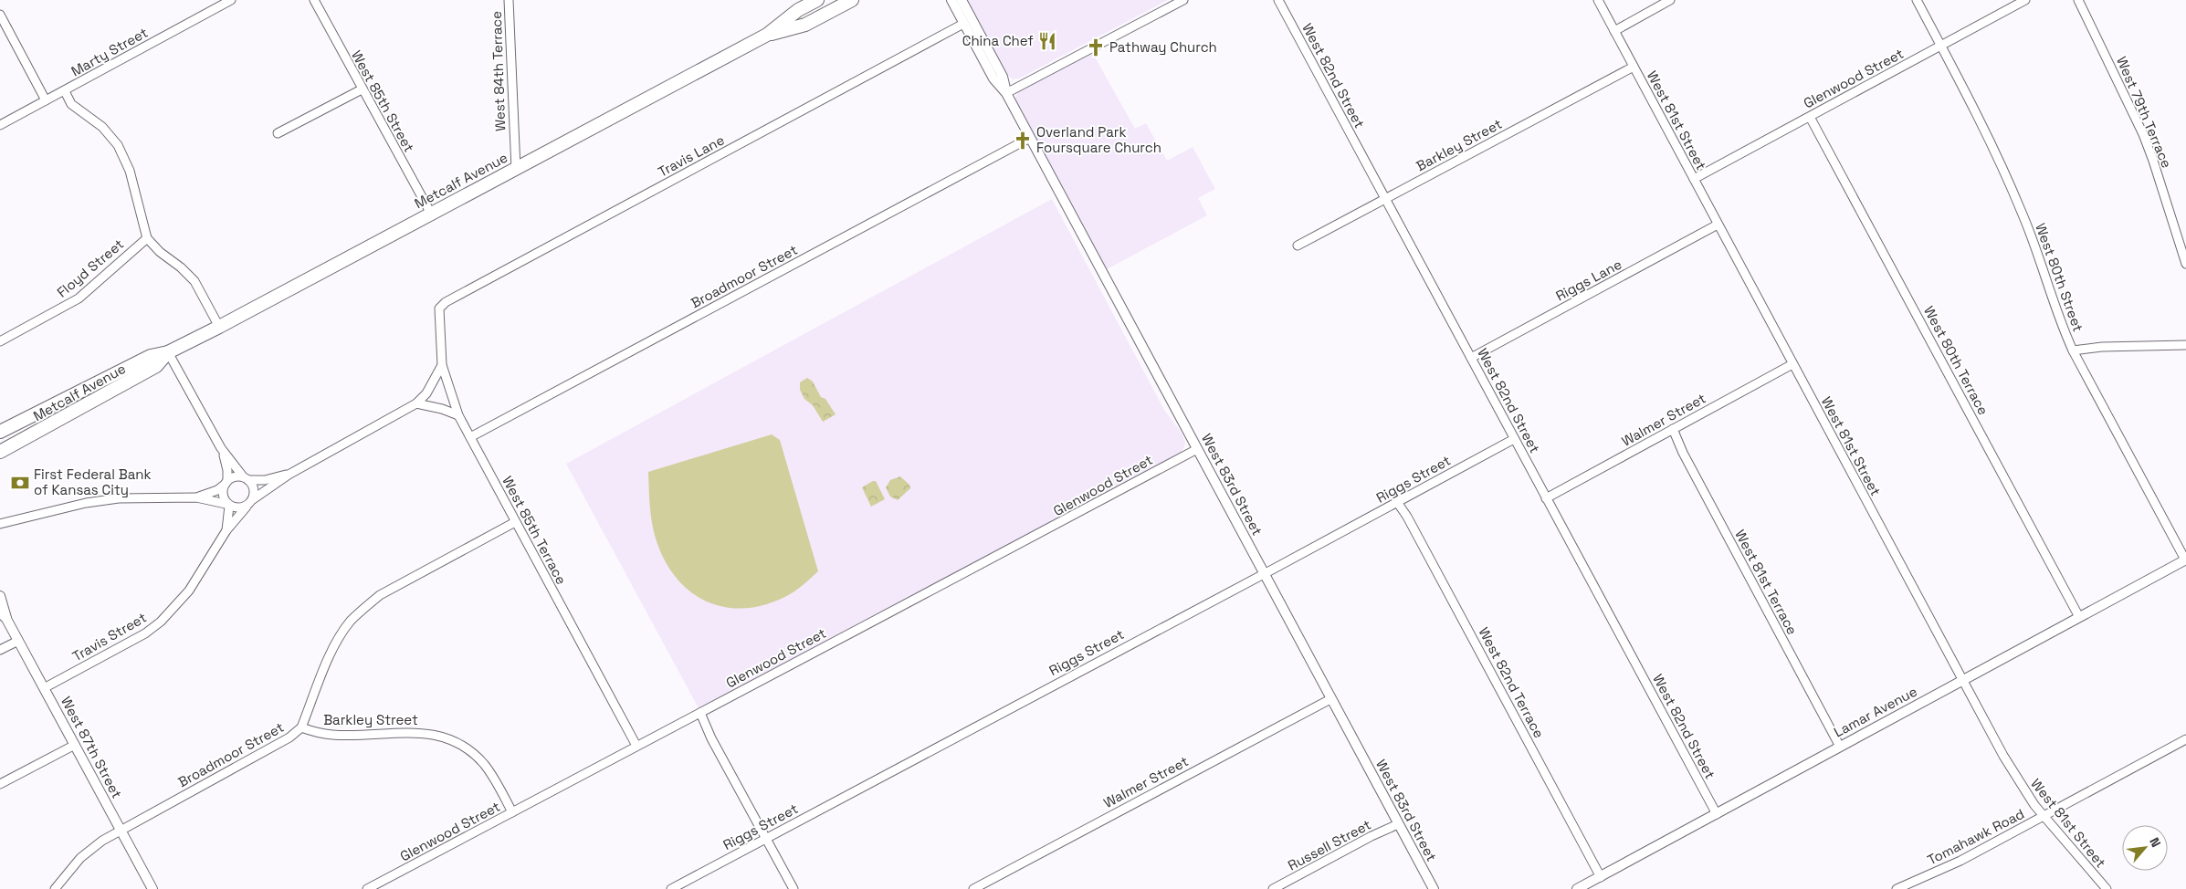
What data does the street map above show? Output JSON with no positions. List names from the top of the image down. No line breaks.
{"streets":{"main road":["Metcalf Avenue"],"street":["Marty Street","West 84th Terrace","West 82nd Street","Glenwood Street","West 85th Street","West 79th Terrace","West 81st Street","Barkley Street","Travis Lane","Floyd Street","Broadmoor Street","West 80th Street","Riggs Lane","West 80th Terrace","Walmer Street","Riggs Street","West 83rd Street","West 85th Terrace","West 81st Terrace","Travis Street","West 82nd Terrace","Lamar Avenue","West 87th Street","Tomahawk Road","Russell Street"]},"crossings":[["West 84th Terrace","Metcalf Avenue"],["West 82nd Street","Barkley Street"],["West 82nd Street","Riggs Lane"],["West 82nd Street","Walmer Street"],["West 82nd Street","Riggs Street"],["West 82nd Street","Lamar Avenue"],["Glenwood Street","West 81st Street"],["Glenwood Street","Barkley Street"],["Glenwood Street","West 80th Street"],["Glenwood Street","West 80th Terrace"],["Glenwood Street","West 83rd Street"],["Glenwood Street","West 85th Terrace"],["West 85th Street","Metcalf Avenue"],["West 81st Street","Barkley Street"],["West 81st Street","Riggs Lane"],["West 81st Street","Walmer Street"],["West 81st Street","Lamar Avenue"],["West 81st Street","Tomahawk Road"],["Barkley Street","Broadmoor Street"],["Travis Lane","West 83rd Street"],["Travis Lane","West 85th Terrace"],["Broadmoor Street","West 83rd Street"],["Broadmoor Street","West 85th Terrace"],["Broadmoor Street","West 87th Street"],["West 80th Street","Lamar Avenue"],["West 80th Terrace","Lamar Avenue"],["Walmer Street","West 83rd Street"],["Walmer Street","West 81st Terrace"],["Riggs Street","West 83rd Street"],["Riggs Street","West 82nd Terrace"],["West 83rd Street","Russell Street"],["West 81st Terrace","Lamar Avenue"],["Travis Street","West 87th Street"],["West 82nd Terrace","Lamar Avenue"]],"places":{"restaurant":["China Chef"],"church":["Pathway Church","Overland Park Foursquare Church"],"bank":["First Federal Bank of Kansas City"]},"north":"top right"}
